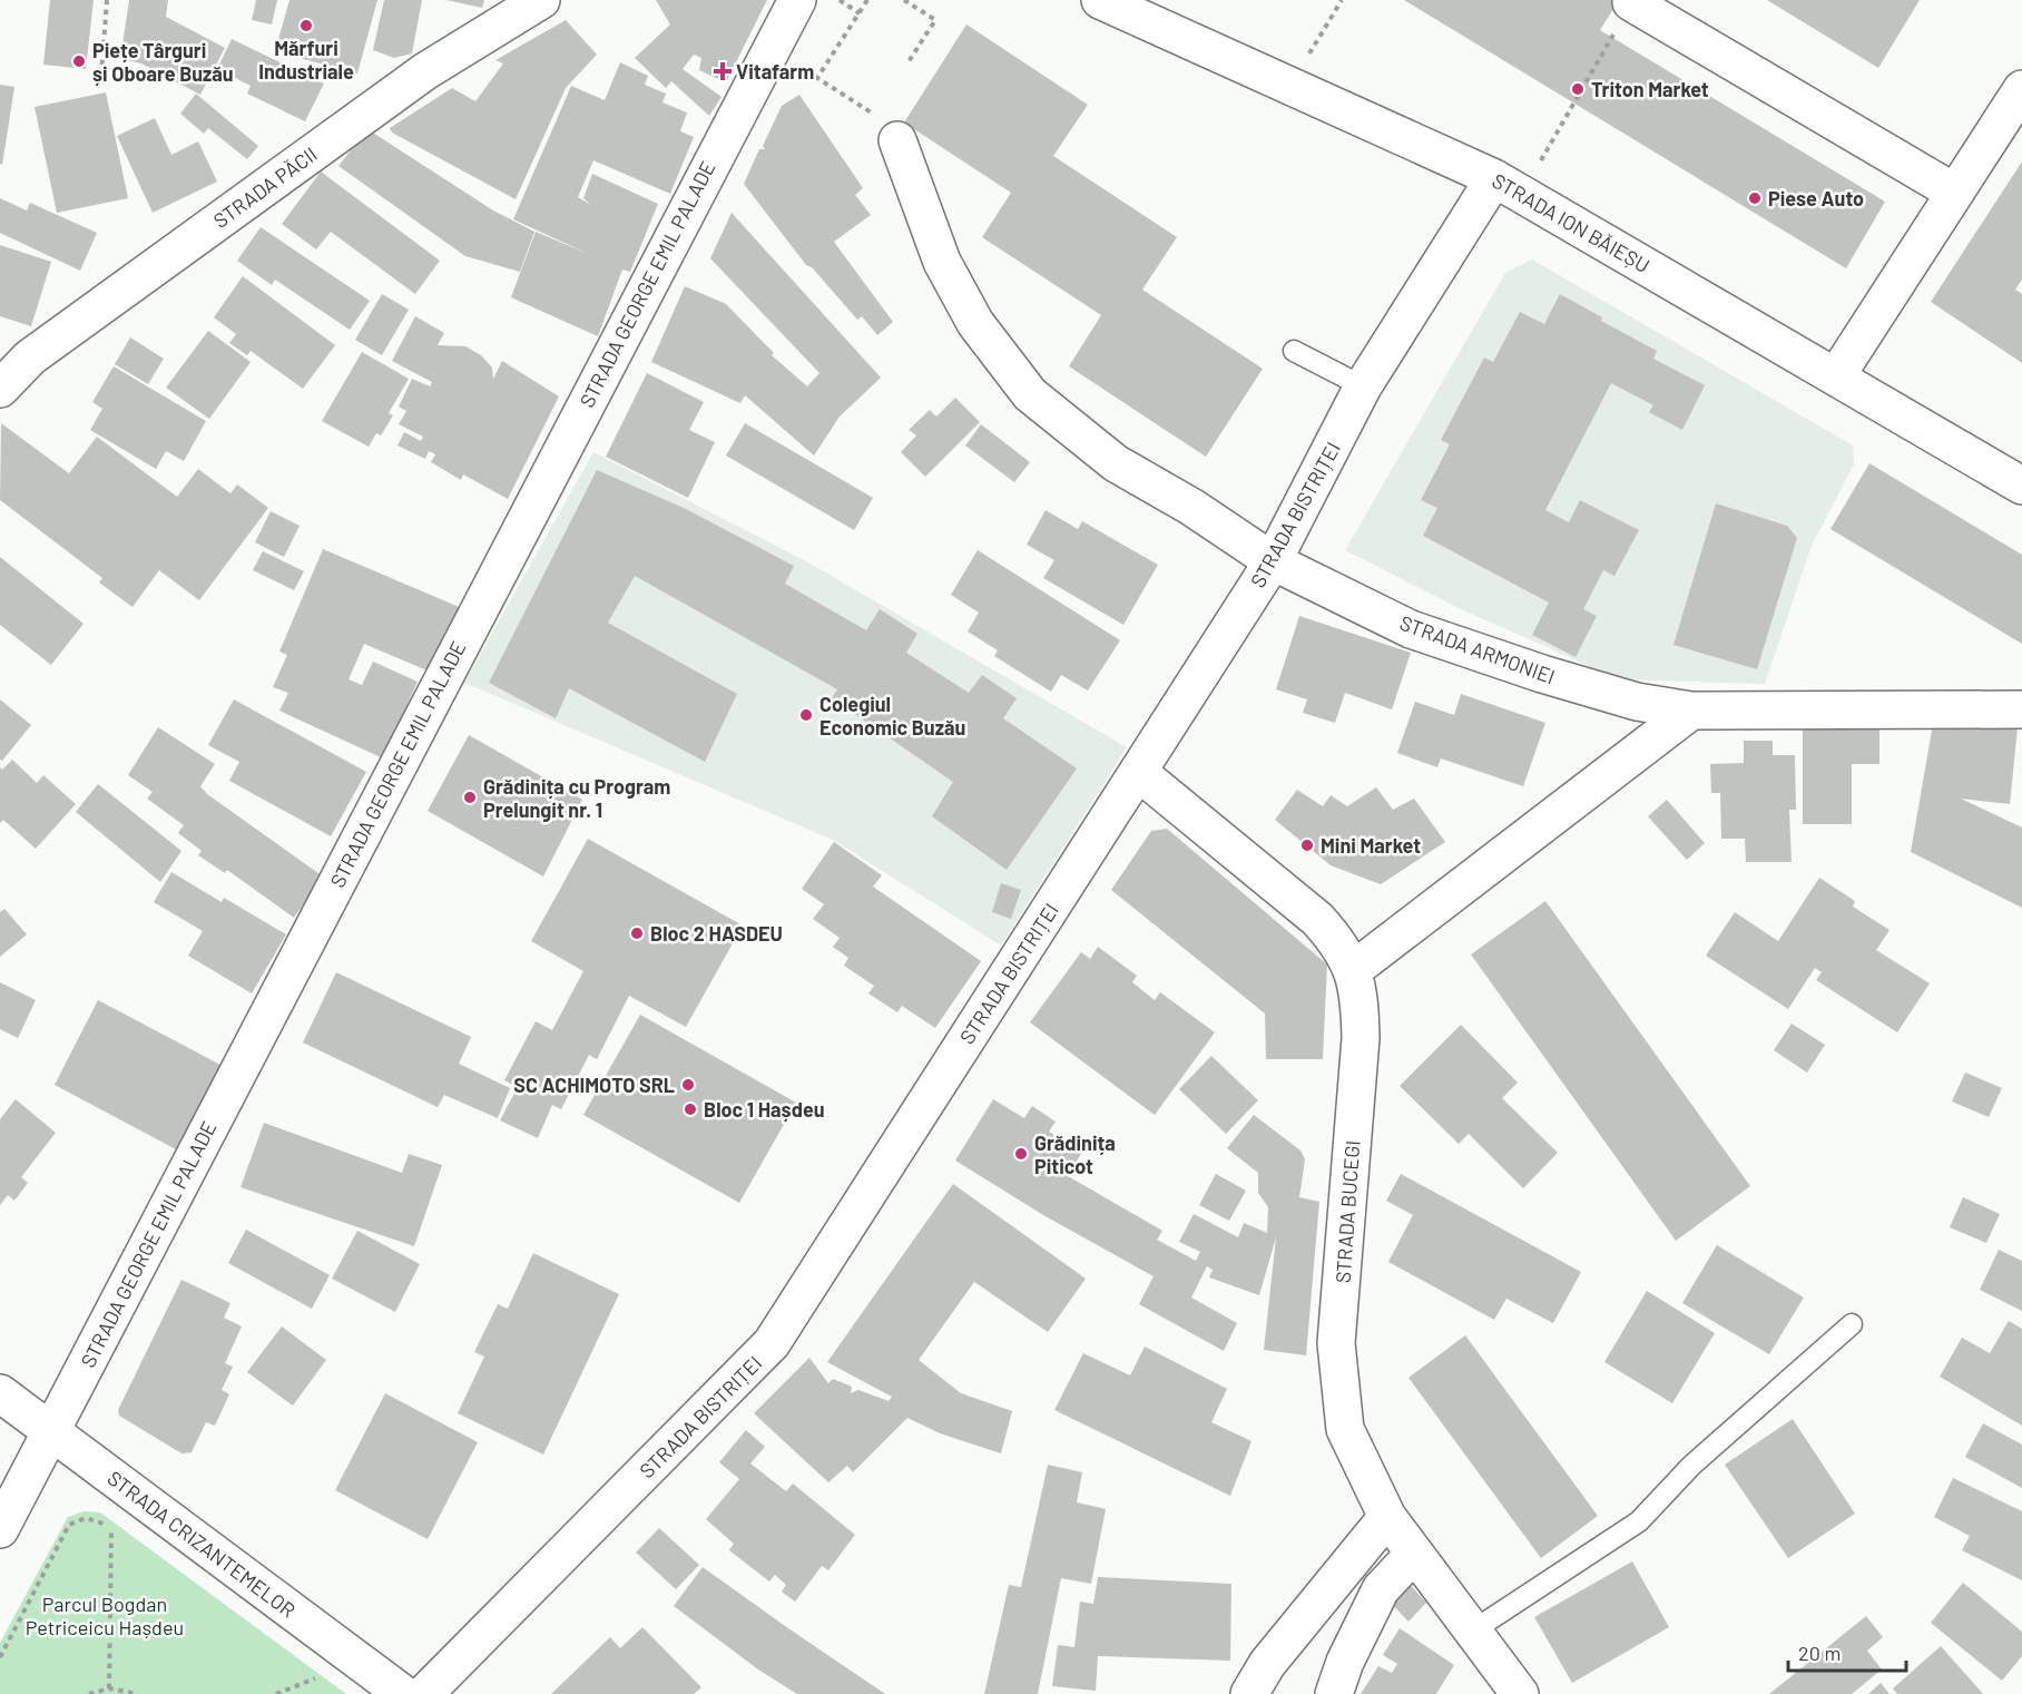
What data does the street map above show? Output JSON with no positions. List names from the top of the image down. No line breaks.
{"streets":{"street":["STRADA PĂCII","STRADA ION BĂIEȘU","STRADA GEORGE EMIL PALADE","STRADA BISTRIȚEI","STRADA ARMONIEI","STRADA BUCEGI","STRADA CRIZANTEMELOR"]},"crossings":[["STRADA ION BĂIEȘU","STRADA BISTRIȚEI"],["STRADA GEORGE EMIL PALADE","STRADA CRIZANTEMELOR"],["STRADA BISTRIȚEI","STRADA ARMONIEI"],["STRADA BISTRIȚEI","STRADA BUCEGI"]],"parks":["Parcul Bogdan Petriceicu Hașdeu"],"places":{"other":["Mărfuri Industriale","Piețe Târguri și Oboare Buzău","Triton Market","Piese Auto","Colegiul Economic Buzău","Grădinița cu Program Prelungit nr. 1","Mini Market","Bloc 2 HASDEU","SC ACHIMOTO SRL","Bloc 1 Hașdeu","Grădinița Piticot"],"health":["Vitafarm"]},"scale_bar":"20 m"}
